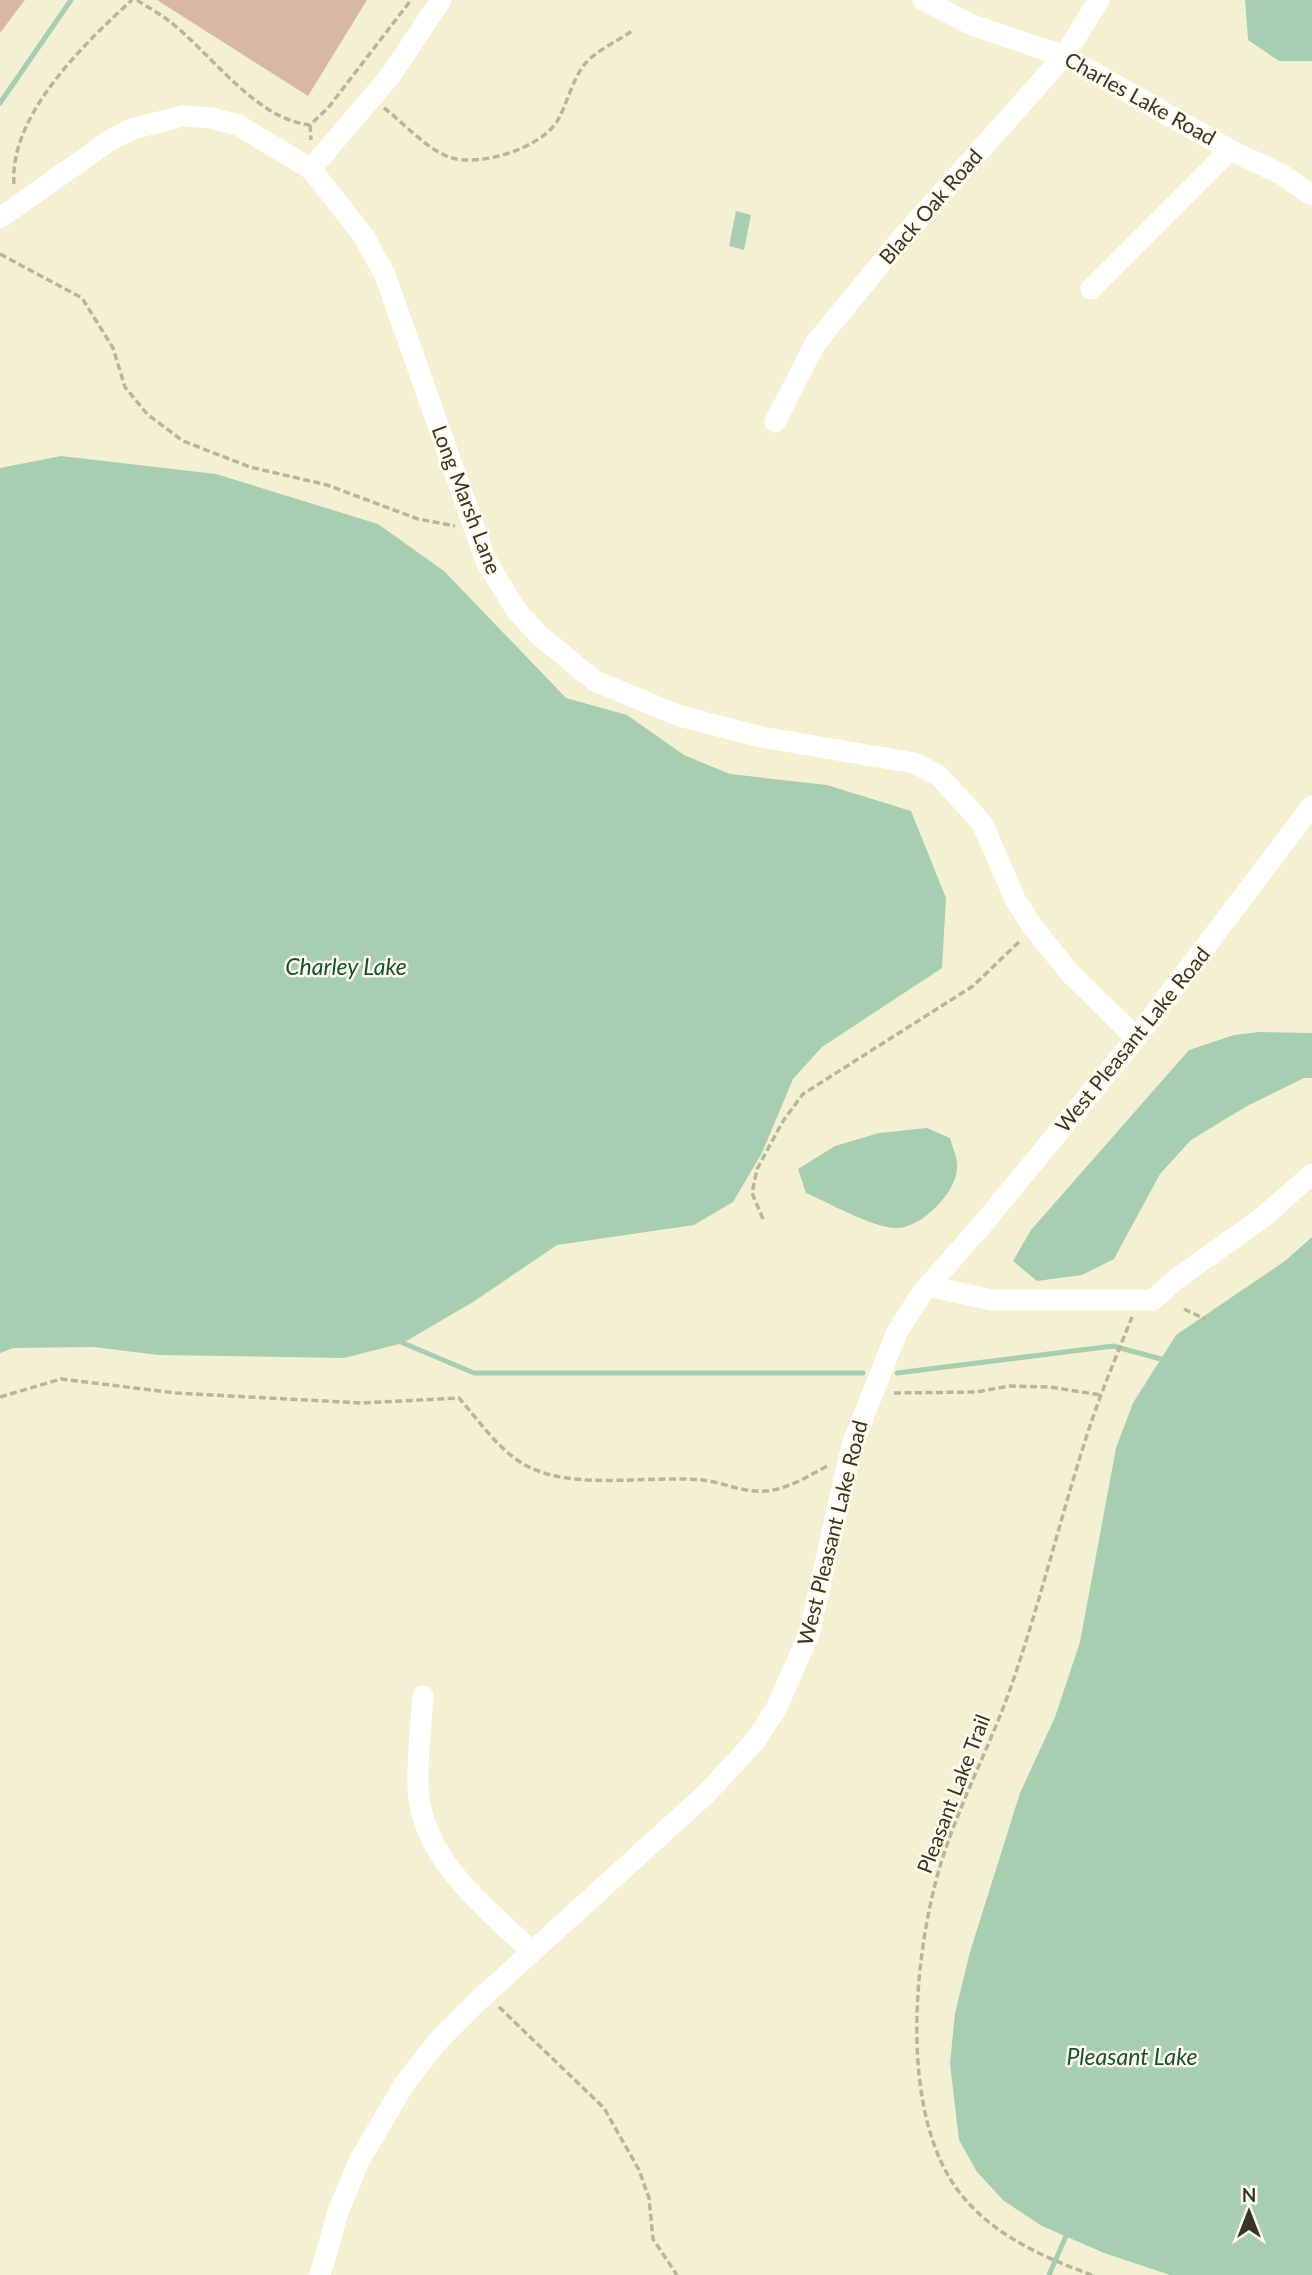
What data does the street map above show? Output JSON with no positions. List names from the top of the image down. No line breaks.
{"streets":{"street":["Charles Lake Road","Black Oak Road","Long Marsh Lane","West Pleasant Lake Road"],"path":["Pleasant Lake Trail"]},"crossings":[["Charles Lake Road","Black Oak Road"],["Long Marsh Lane","West Pleasant Lake Road"]],"water":["Charley Lake","Pleasant Lake"],"north":"top"}
